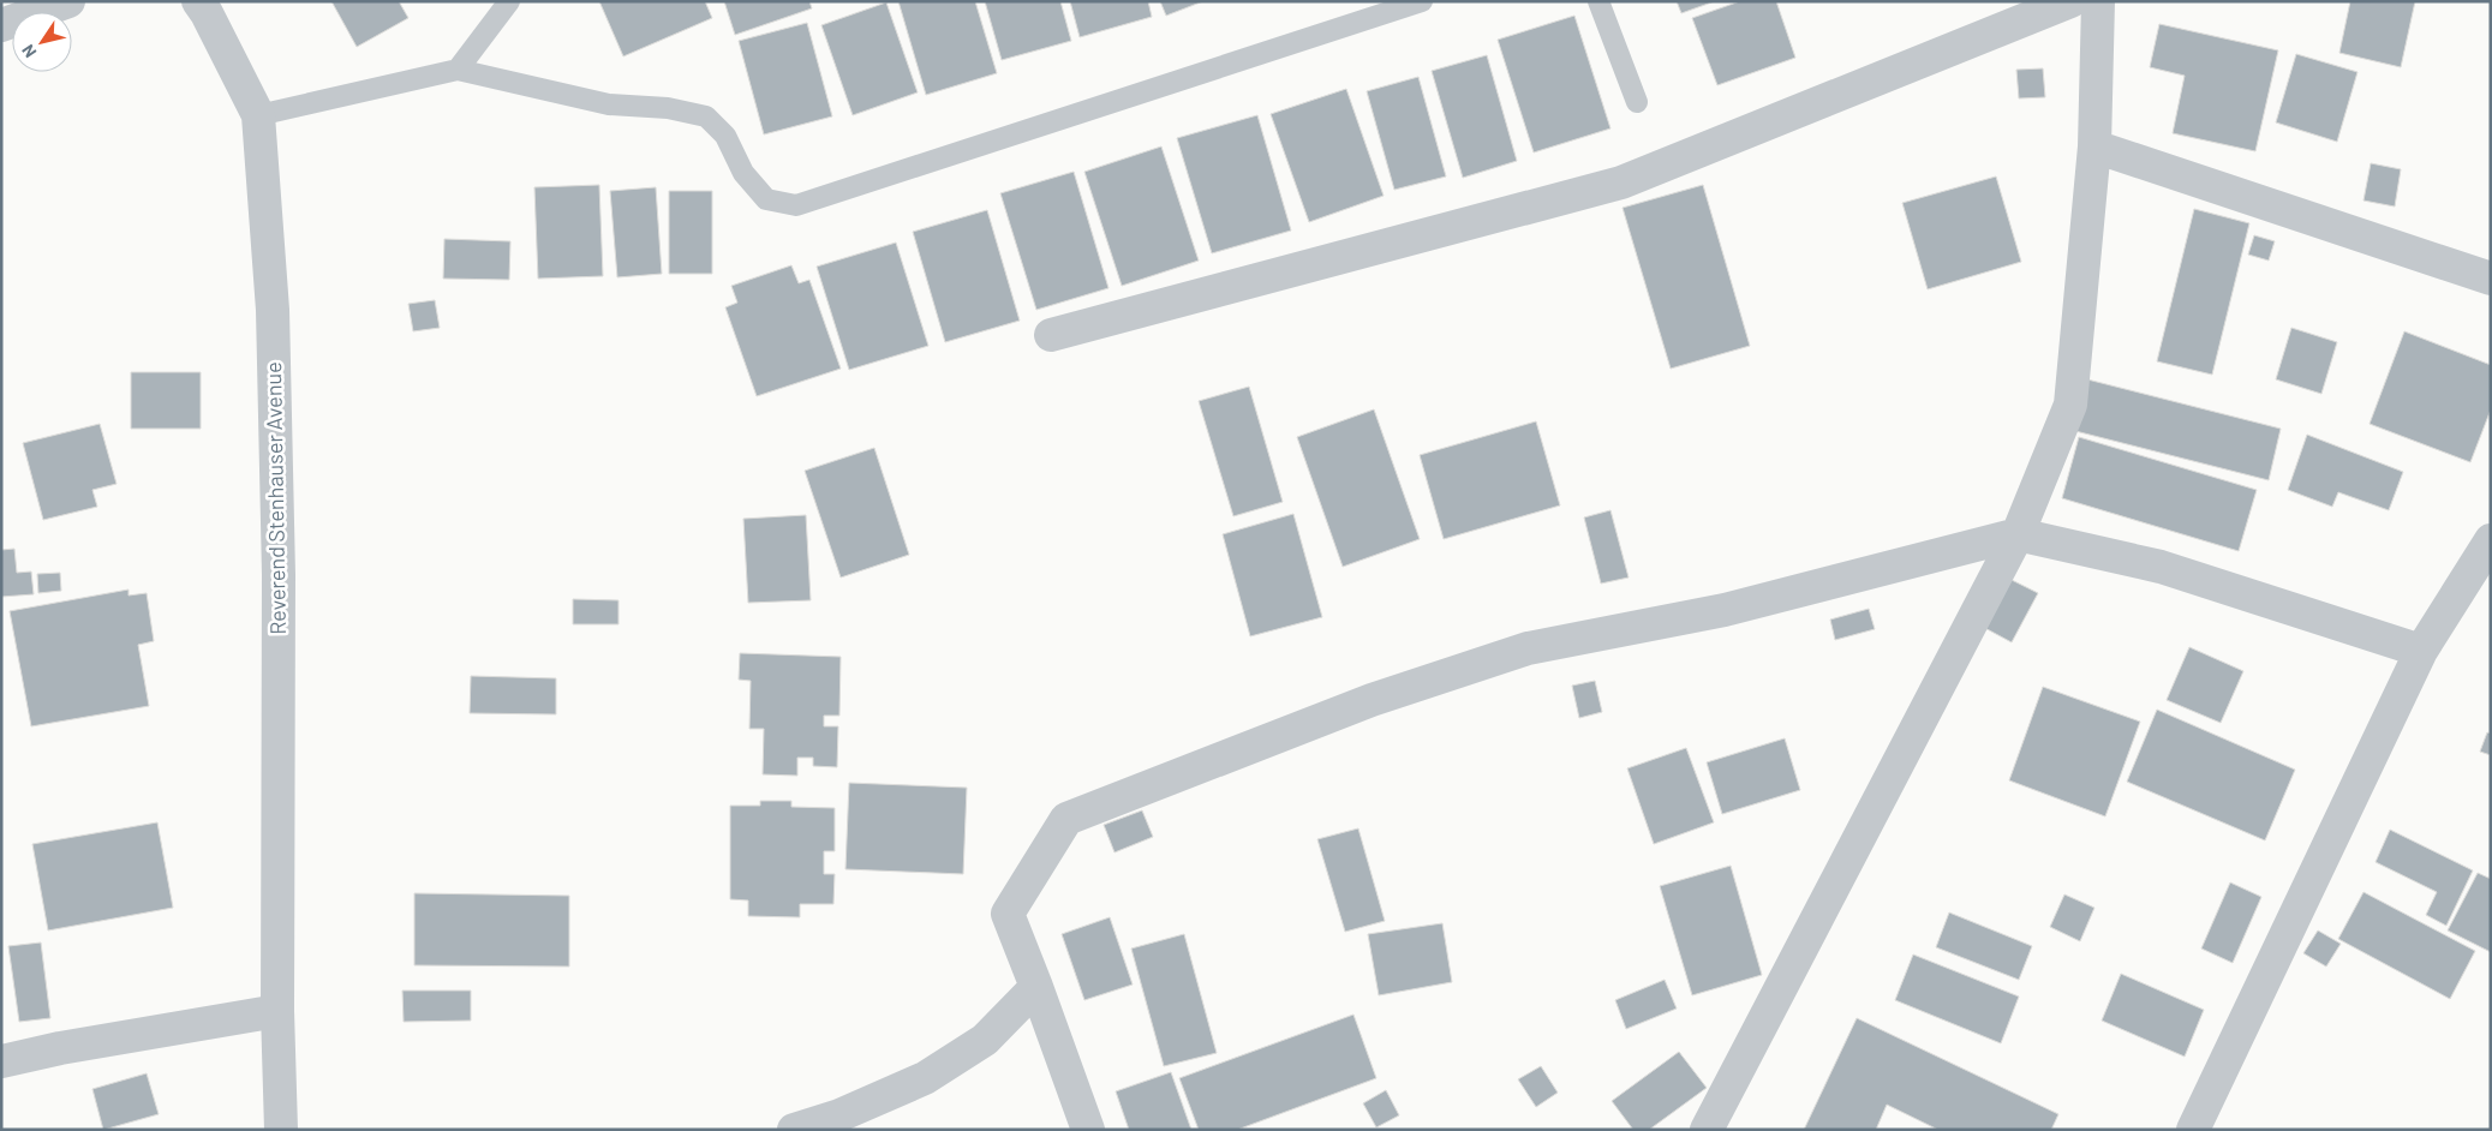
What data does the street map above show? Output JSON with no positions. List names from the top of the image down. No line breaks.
{"streets":{"street":["Reverend Stenhauser Avenue"]},"north":"bottom left"}
